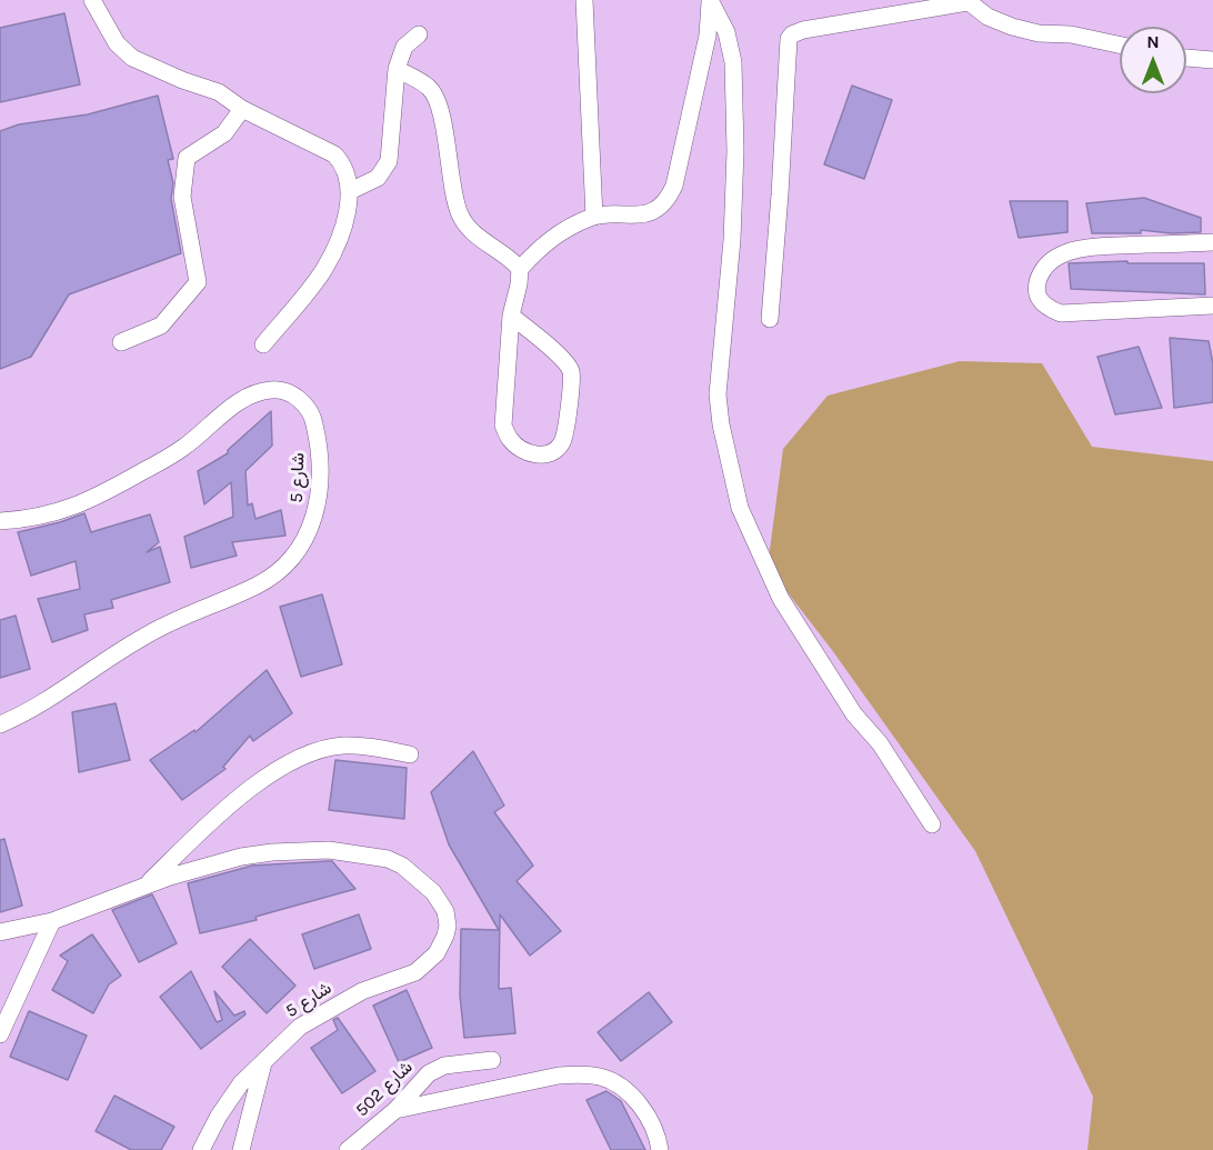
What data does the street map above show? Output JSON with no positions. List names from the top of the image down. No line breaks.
{"streets":{"street":["شارع 5","شارع 502"]},"north":"top"}
